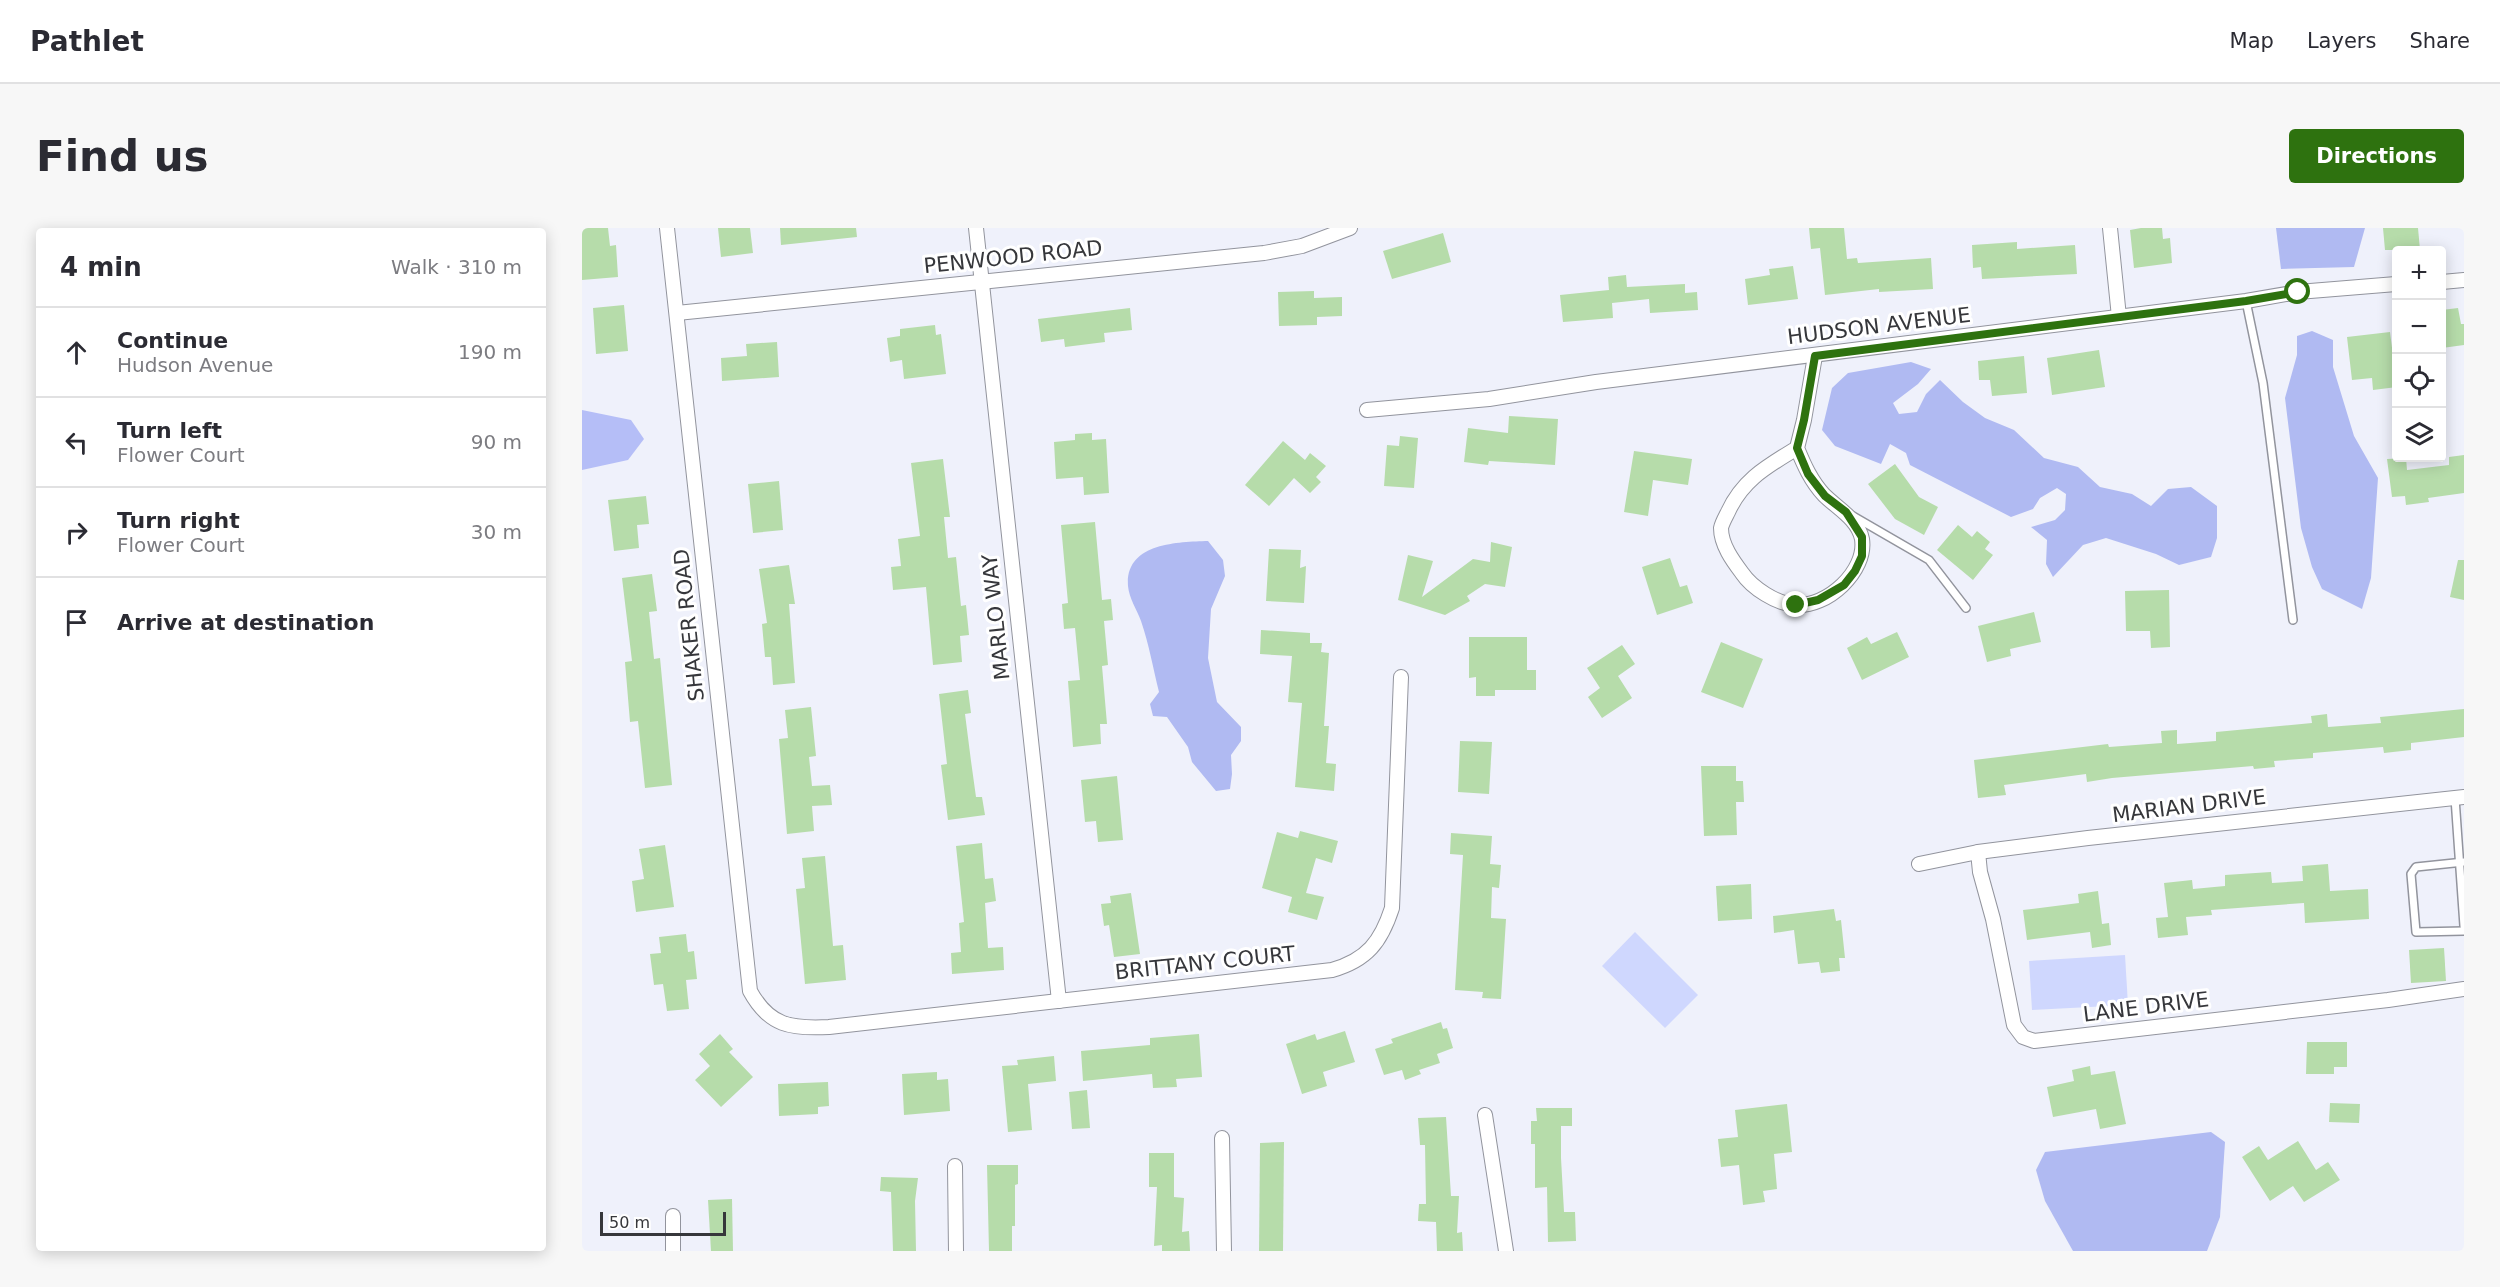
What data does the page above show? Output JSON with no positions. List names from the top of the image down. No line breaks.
{"streets":{"street":["PENWOOD ROAD","HUDSON AVENUE","MARLO WAY","SHAKER ROAD","MARIAN DRIVE","BRITTANY COURT","LANE DRIVE"]},"crossings":[["PENWOOD ROAD","MARLO WAY"],["PENWOOD ROAD","SHAKER ROAD"],["MARLO WAY","BRITTANY COURT"],["SHAKER ROAD","BRITTANY COURT"],["MARIAN DRIVE","LANE DRIVE"]],"scale_bar":"50 m","page":{"header":"Pathlet","nav":["Map","Layers","Share"],"buttons":"Directions","title":"Find us","heading":["4 min","Walk · 310 m"],"map_buttons":["+","−"],"list":[["Continue","Hudson Avenue","190 m"],["Turn left","Flower Court","90 m"],["Turn right","Flower Court","30 m"],"Arrive at destination"],"scale":"50 m"}}
